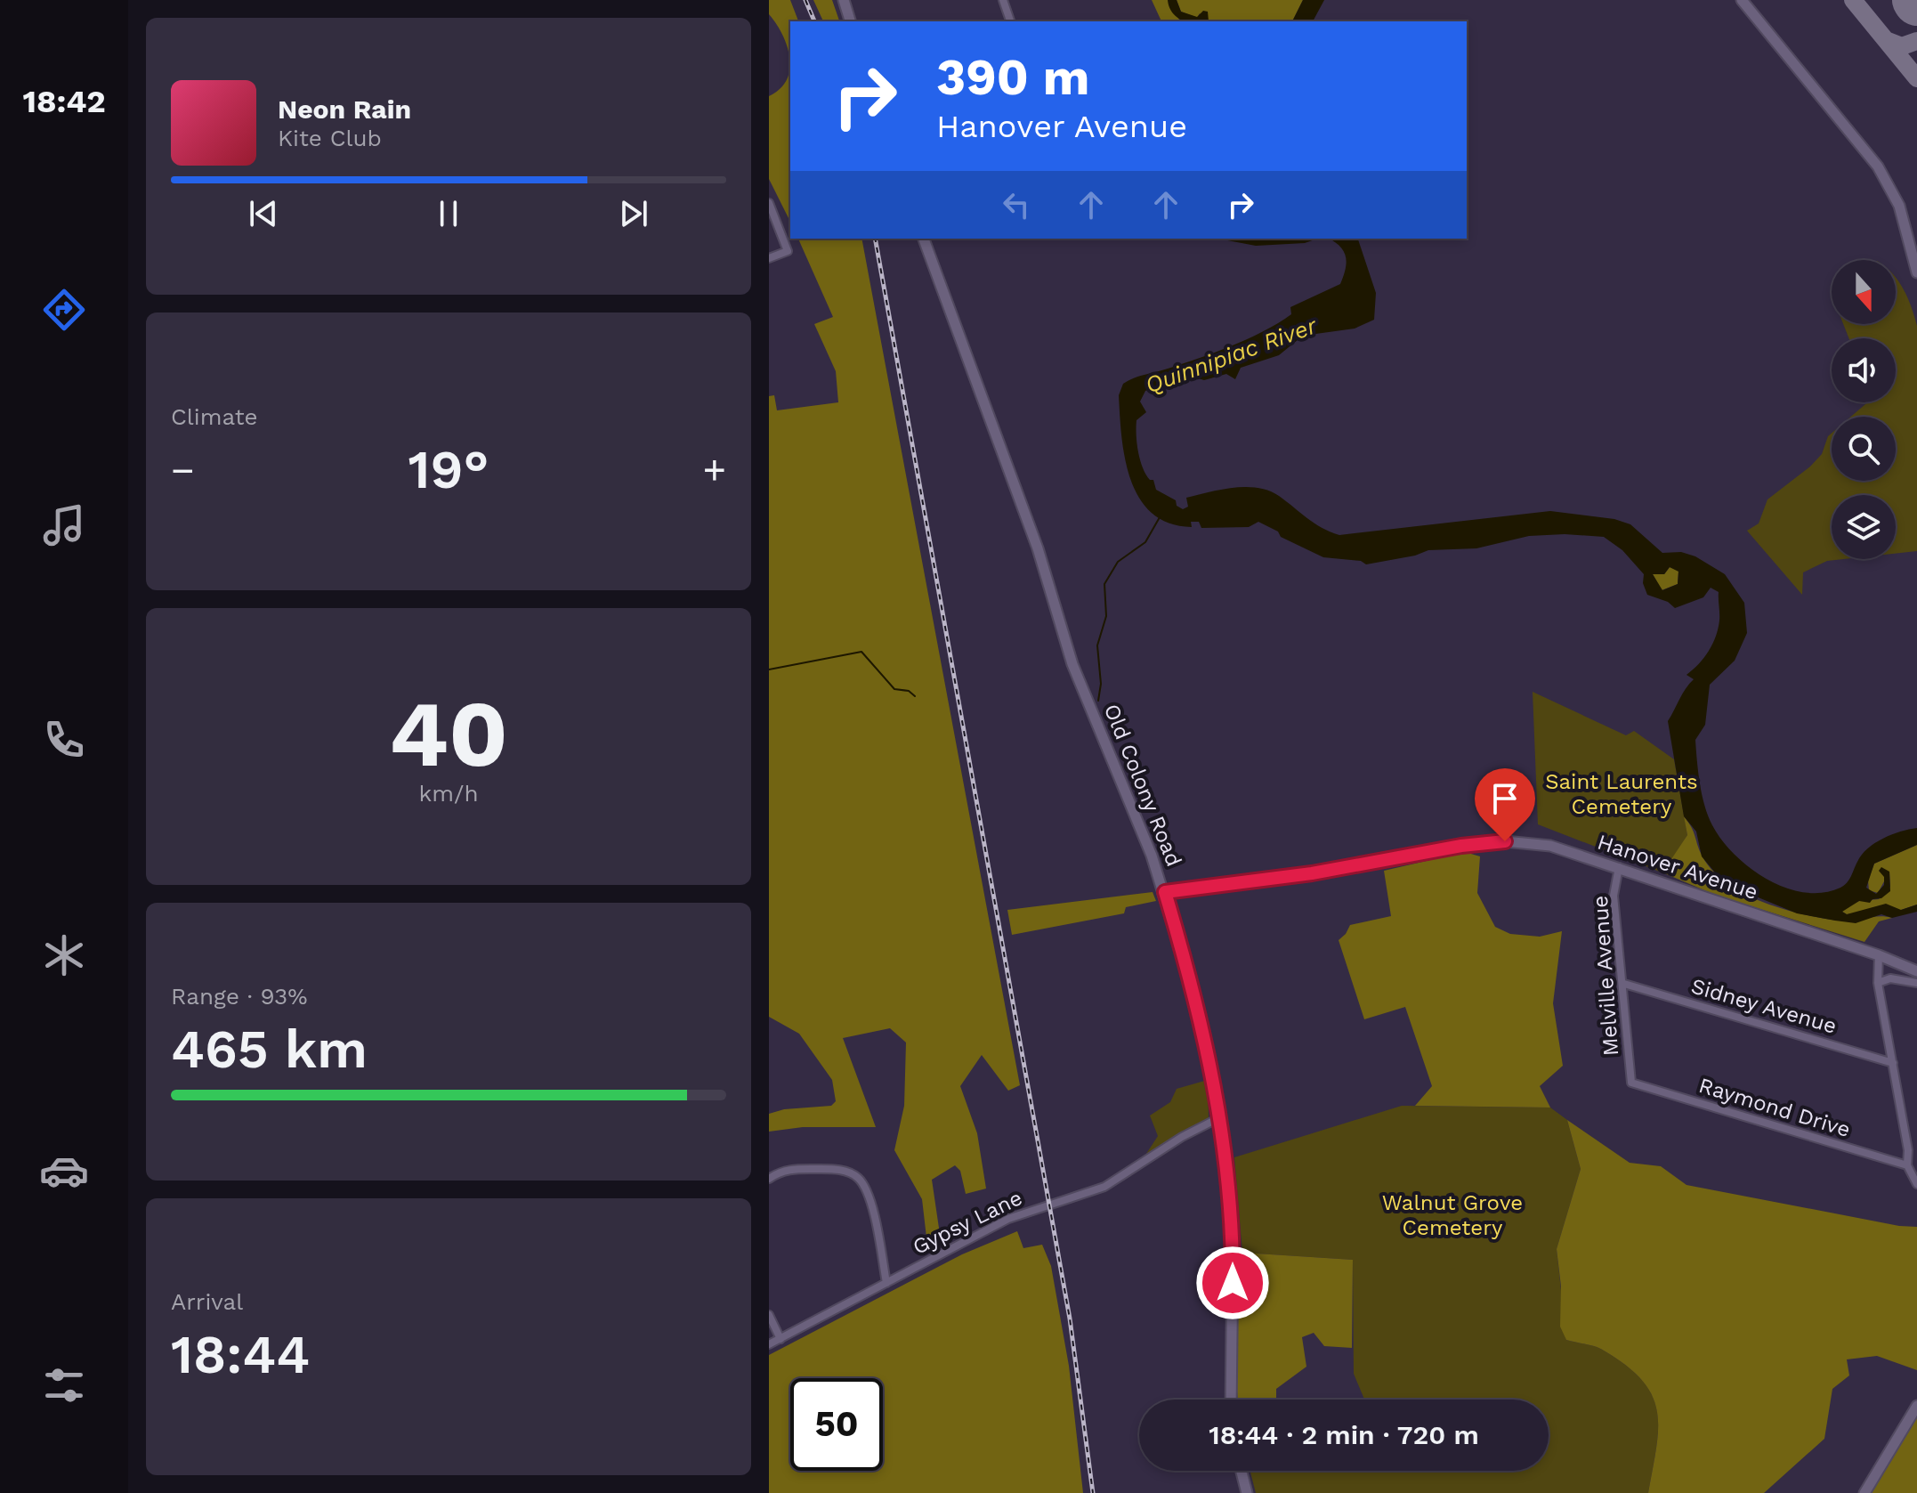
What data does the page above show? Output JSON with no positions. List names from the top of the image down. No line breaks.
{"streets":{"main road":["Old Colony Road","Hanover Avenue"],"street":["Melville Avenue","Sidney Avenue","Raymond Drive","Gypsy Lane"]},"crossings":[["Old Colony Road","Hanover Avenue"],["Old Colony Road","Gypsy Lane"],["Hanover Avenue","Melville Avenue"],["Melville Avenue","Sidney Avenue"],["Melville Avenue","Raymond Drive"]],"water":["Quinnipiac River"],"parks":["Saint Laurents Cemetery","Walnut Grove Cemetery"],"north":"bottom","page":{"tabs":"18:42","turn":["390 m","Hanover Avenue"],"song":["Neon Rain","Kite Club"],"tile":["Climate",["40","km/h"],["Range · 93%","465 km"],["Arrival","18:44"]],"heat":["−","19°","+"],"limit":"50","trip":"18:44 · 2 min · 720 m"}}
